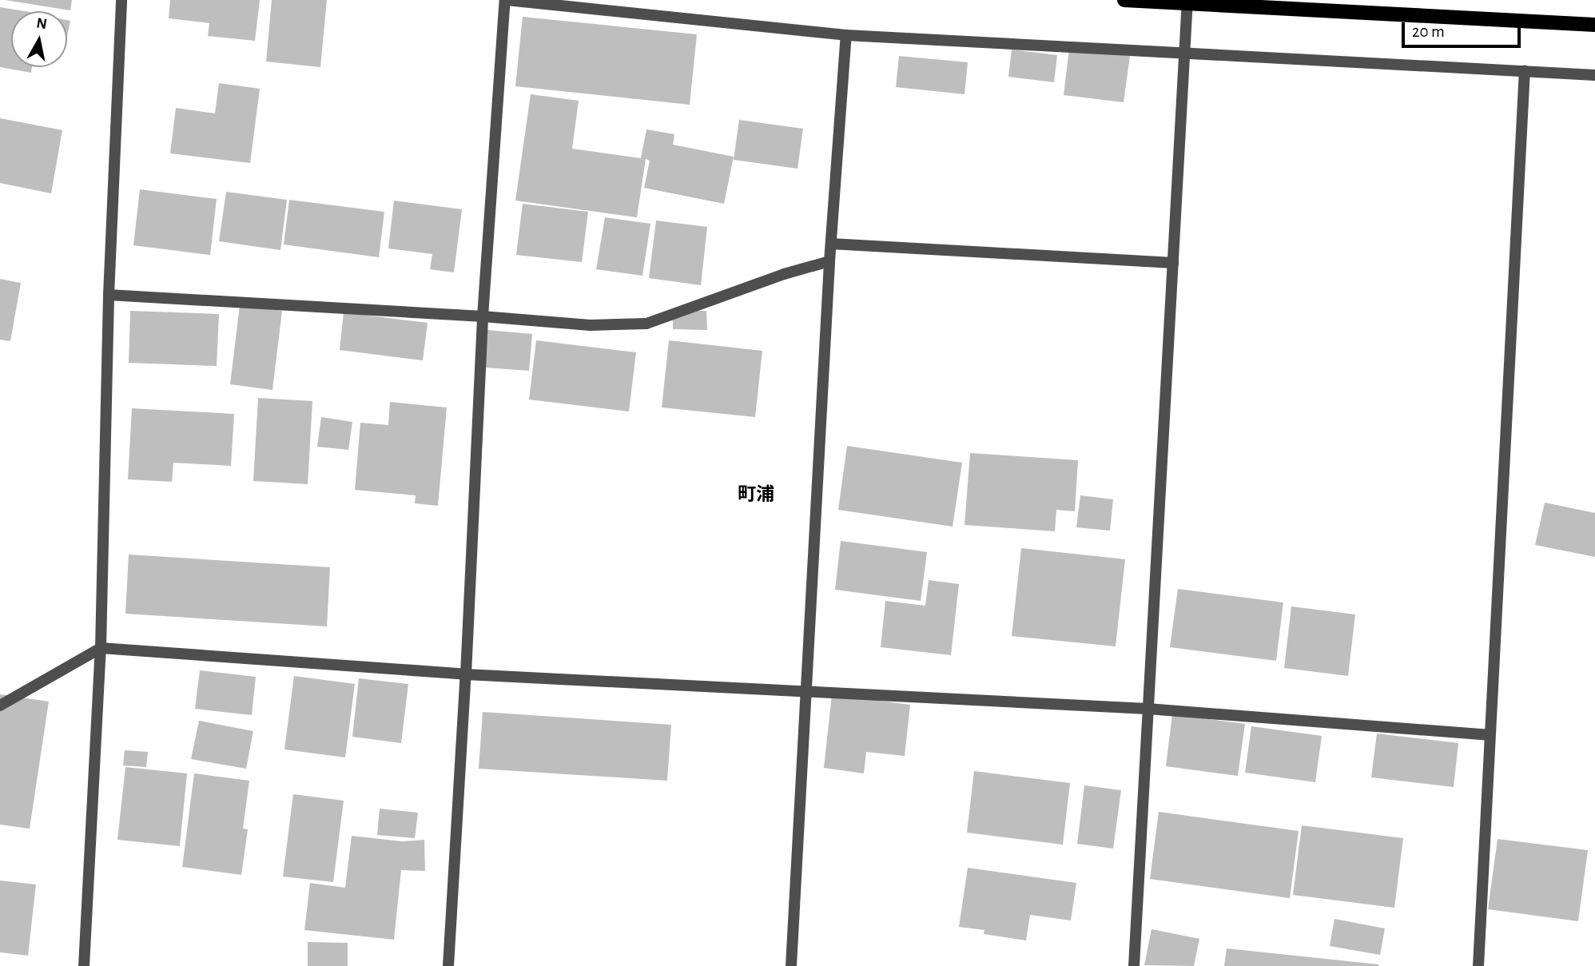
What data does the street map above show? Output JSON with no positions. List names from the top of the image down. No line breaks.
{"districts":["町浦"],"scale_bar":"20 m","north":"top"}
